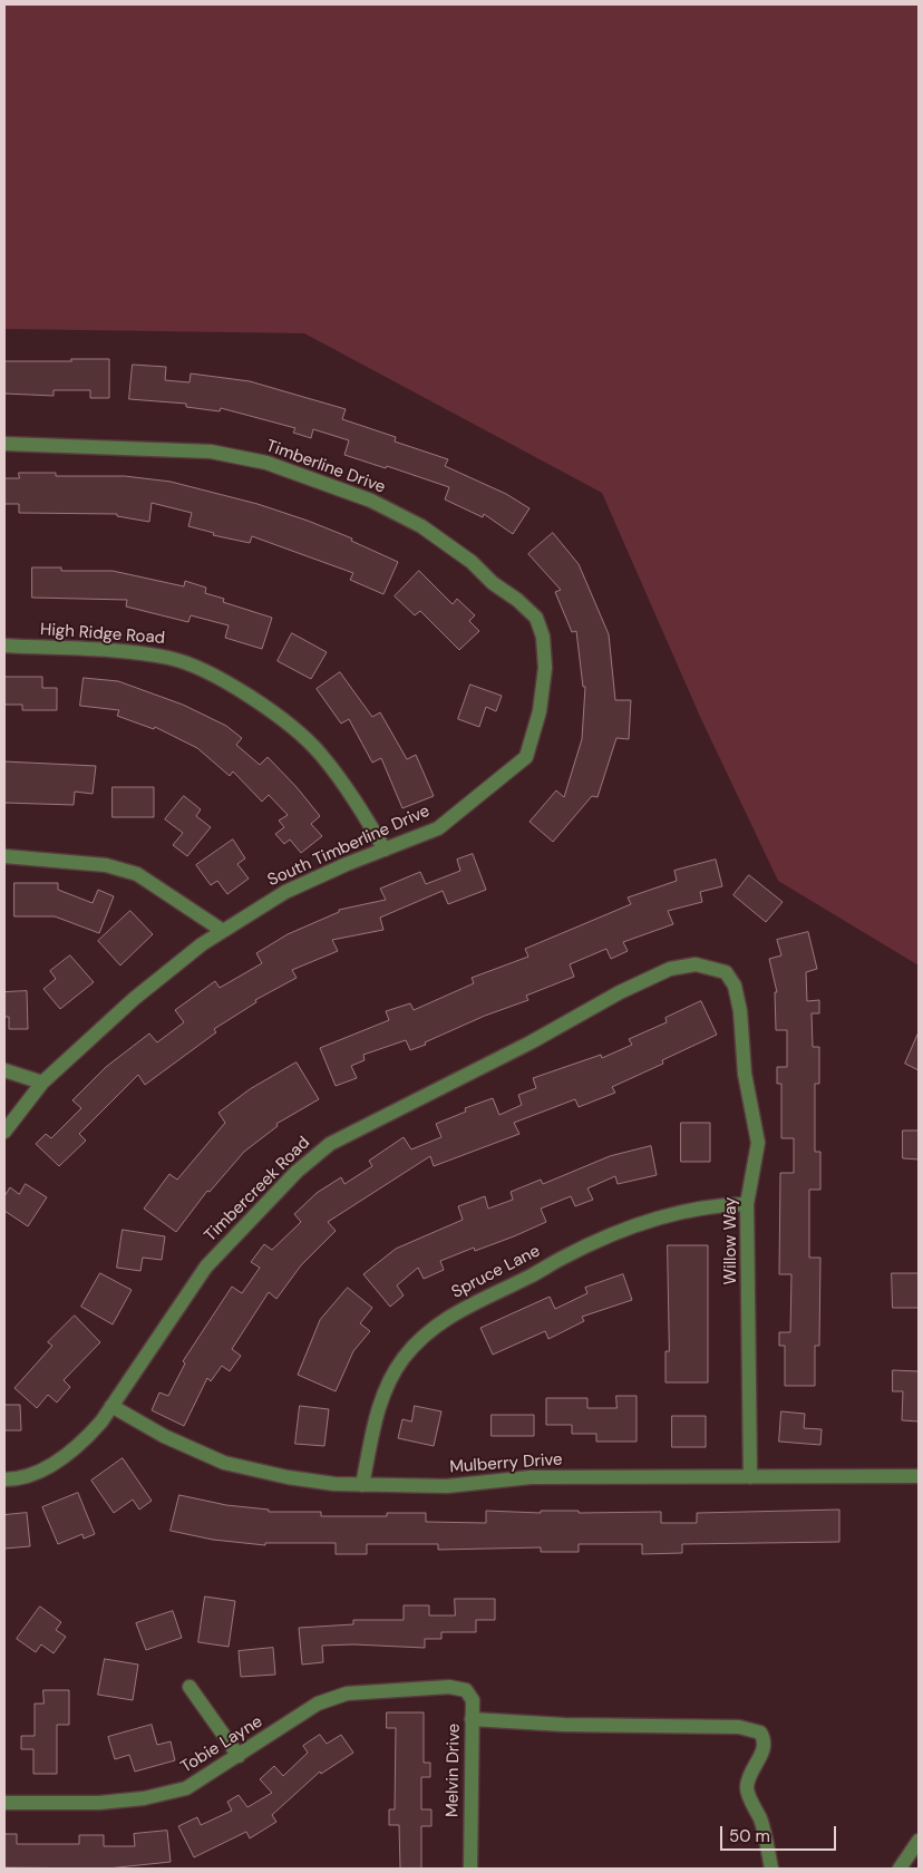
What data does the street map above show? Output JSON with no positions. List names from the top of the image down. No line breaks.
{"streets":{"street":["Timberline Drive","High Ridge Road","South Timberline Drive","Timbercreek Road","Willow Way","Spruce Lane","Mulberry Drive","Tobie Layne","Melvin Drive"]},"crossings":[["Timberline Drive","South Timberline Drive"],["High Ridge Road","South Timberline Drive"],["Timbercreek Road","Willow Way"],["Timbercreek Road","Mulberry Drive"],["Willow Way","Spruce Lane"],["Willow Way","Mulberry Drive"],["Spruce Lane","Mulberry Drive"],["Tobie Layne","Melvin Drive"]],"scale_bar":"50 m"}
